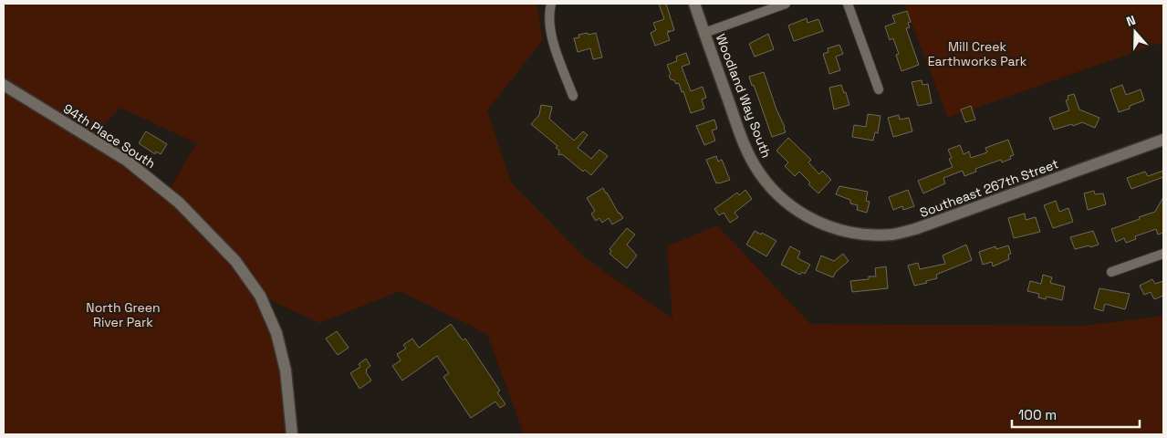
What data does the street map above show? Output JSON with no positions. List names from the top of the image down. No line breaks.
{"streets":{"street":["Woodland Way South","94th Place South","Southeast 267th Street"]},"crossings":[["Woodland Way South","Southeast 267th Street"]],"parks":["Mill Creek Earthworks Park","North Green River Park"],"scale_bar":"100 m","north":"top"}
